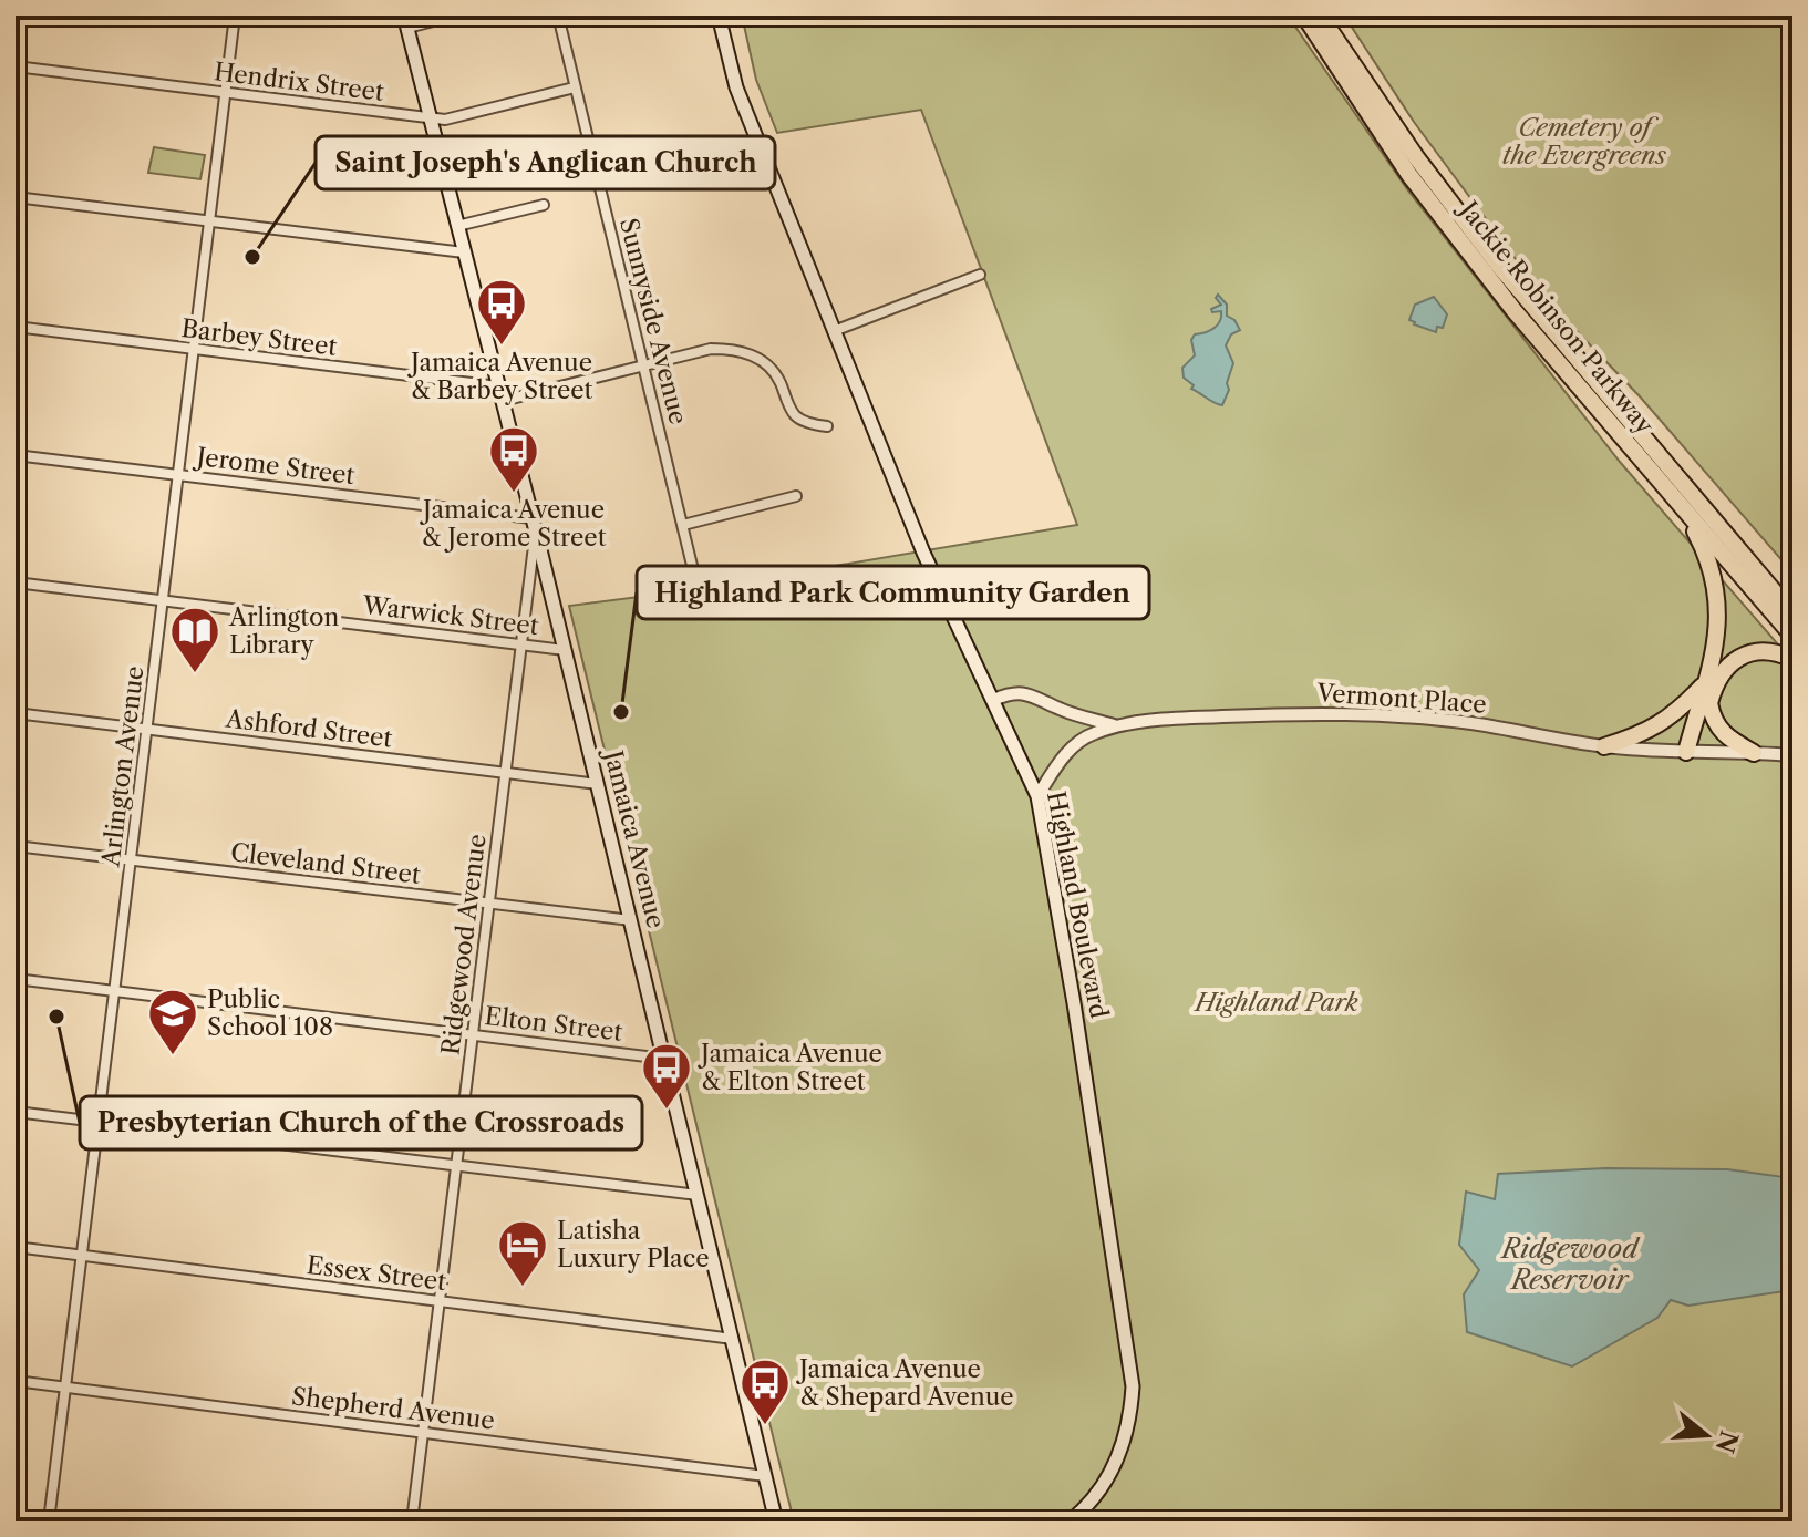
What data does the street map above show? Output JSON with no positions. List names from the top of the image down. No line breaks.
{"streets":{"highway":["Jackie Robinson Parkway"],"main road":["Jamaica Avenue","Highland Boulevard"],"street":["Hendrix Street","Sunnyside Avenue","Barbey Street","Jerome Street","Warwick Street","Vermont Place","Ashford Street","Arlington Avenue","Cleveland Street","Ridgewood Avenue","Elton Street","Essex Street","Shepherd Avenue"]},"crossings":[["Hendrix Street","Sunnyside Avenue"],["Hendrix Street","Arlington Avenue"],["Hendrix Street","Jamaica Avenue"],["Barbey Street","Arlington Avenue"],["Barbey Street","Jamaica Avenue"],["Jerome Street","Arlington Avenue"],["Jerome Street","Jamaica Avenue"],["Jerome Street","Ridgewood Avenue"],["Warwick Street","Arlington Avenue"],["Warwick Street","Jamaica Avenue"],["Warwick Street","Ridgewood Avenue"],["Vermont Place","Highland Boulevard"],["Ashford Street","Arlington Avenue"],["Ashford Street","Jamaica Avenue"],["Ashford Street","Ridgewood Avenue"],["Arlington Avenue","Cleveland Street"],["Arlington Avenue","Elton Street"],["Arlington Avenue","Essex Street"],["Arlington Avenue","Shepherd Avenue"],["Jamaica Avenue","Cleveland Street"],["Jamaica Avenue","Ridgewood Avenue"],["Jamaica Avenue","Elton Street"],["Jamaica Avenue","Essex Street"],["Jamaica Avenue","Shepherd Avenue"],["Cleveland Street","Ridgewood Avenue"],["Ridgewood Avenue","Elton Street"],["Ridgewood Avenue","Essex Street"],["Ridgewood Avenue","Shepherd Avenue"]],"water":["Ridgewood Reservoir"],"parks":["Cemetery of the Evergreens","Highland Park"],"places":{"other":["Saint Joseph's Anglican Church","Highland Park Community Garden","Presbyterian Church of the Crossroads"],"bus stop":["Jamaica Avenue & Barbey Street","Jamaica Avenue & Jerome Street","Jamaica Avenue & Elton Street","Jamaica Avenue & Shepard Avenue"],"library":["Arlington Library"],"school or university":["Public School 108"],"hotel":["Latisha Luxury Place"]},"north":"right"}
